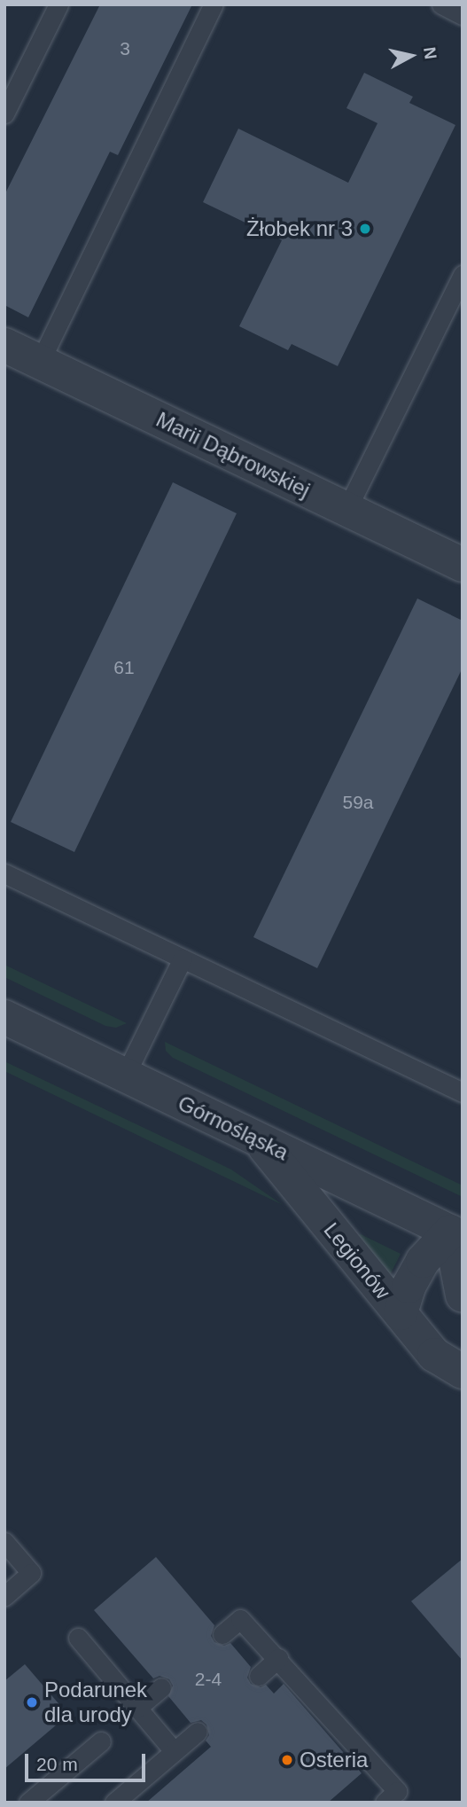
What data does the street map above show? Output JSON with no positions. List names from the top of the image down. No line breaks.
{"streets":{"street":["Marii Dąbrowskiej","Górnośląska","Legionów"]},"crossings":[["Górnośląska","Legionów"]],"places":["Żłobek nr 3","Podarunek dla urody","Osteria"],"house_numbers":["3","61","59a","2-4"],"scale_bar":"20 m","north":"right"}
